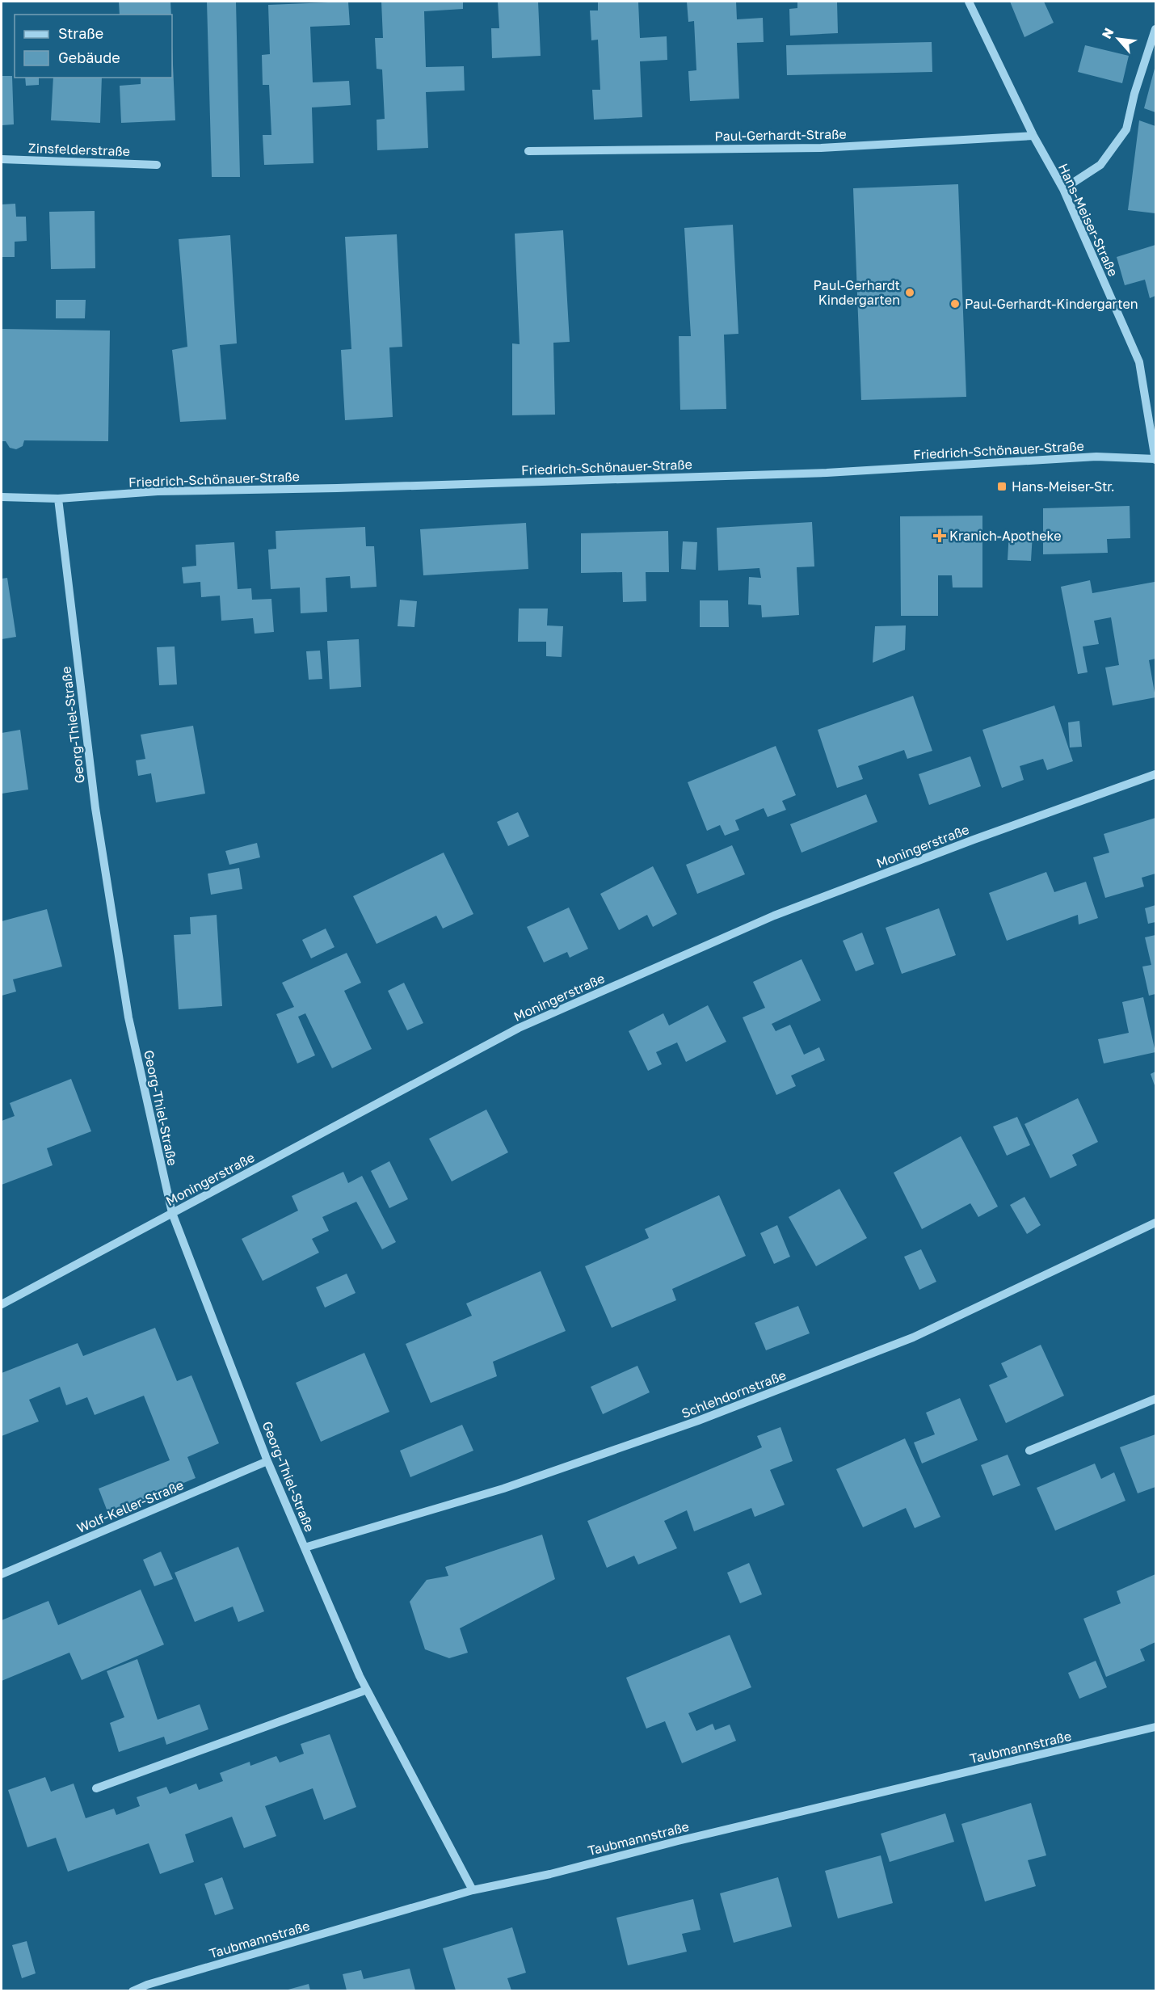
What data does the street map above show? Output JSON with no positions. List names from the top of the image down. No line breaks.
{"streets":{"street":["Paul-Gerhardt-Straße","Zinsfelderstraße","Hans-Meiser-Straße","Friedrich-Schönauer-Straße","Georg-Thiel-Straße","Moningerstraße","Schlehdornstraße","Wolf-Keller-Straße","Taubmannstraße"]},"crossings":[["Paul-Gerhardt-Straße","Hans-Meiser-Straße"],["Hans-Meiser-Straße","Friedrich-Schönauer-Straße"],["Friedrich-Schönauer-Straße","Georg-Thiel-Straße"],["Georg-Thiel-Straße","Moningerstraße"],["Georg-Thiel-Straße","Schlehdornstraße"],["Georg-Thiel-Straße","Wolf-Keller-Straße"],["Georg-Thiel-Straße","Taubmannstraße"]],"places":{"other":["Paul-Gerhardt Kindergarten","Paul-Gerhardt-Kindergarten"],"transit":["Hans-Meiser-Str."],"health":["Kranich-Apotheke"]},"legend":["Straße","Gebäude"],"north":"top left"}
